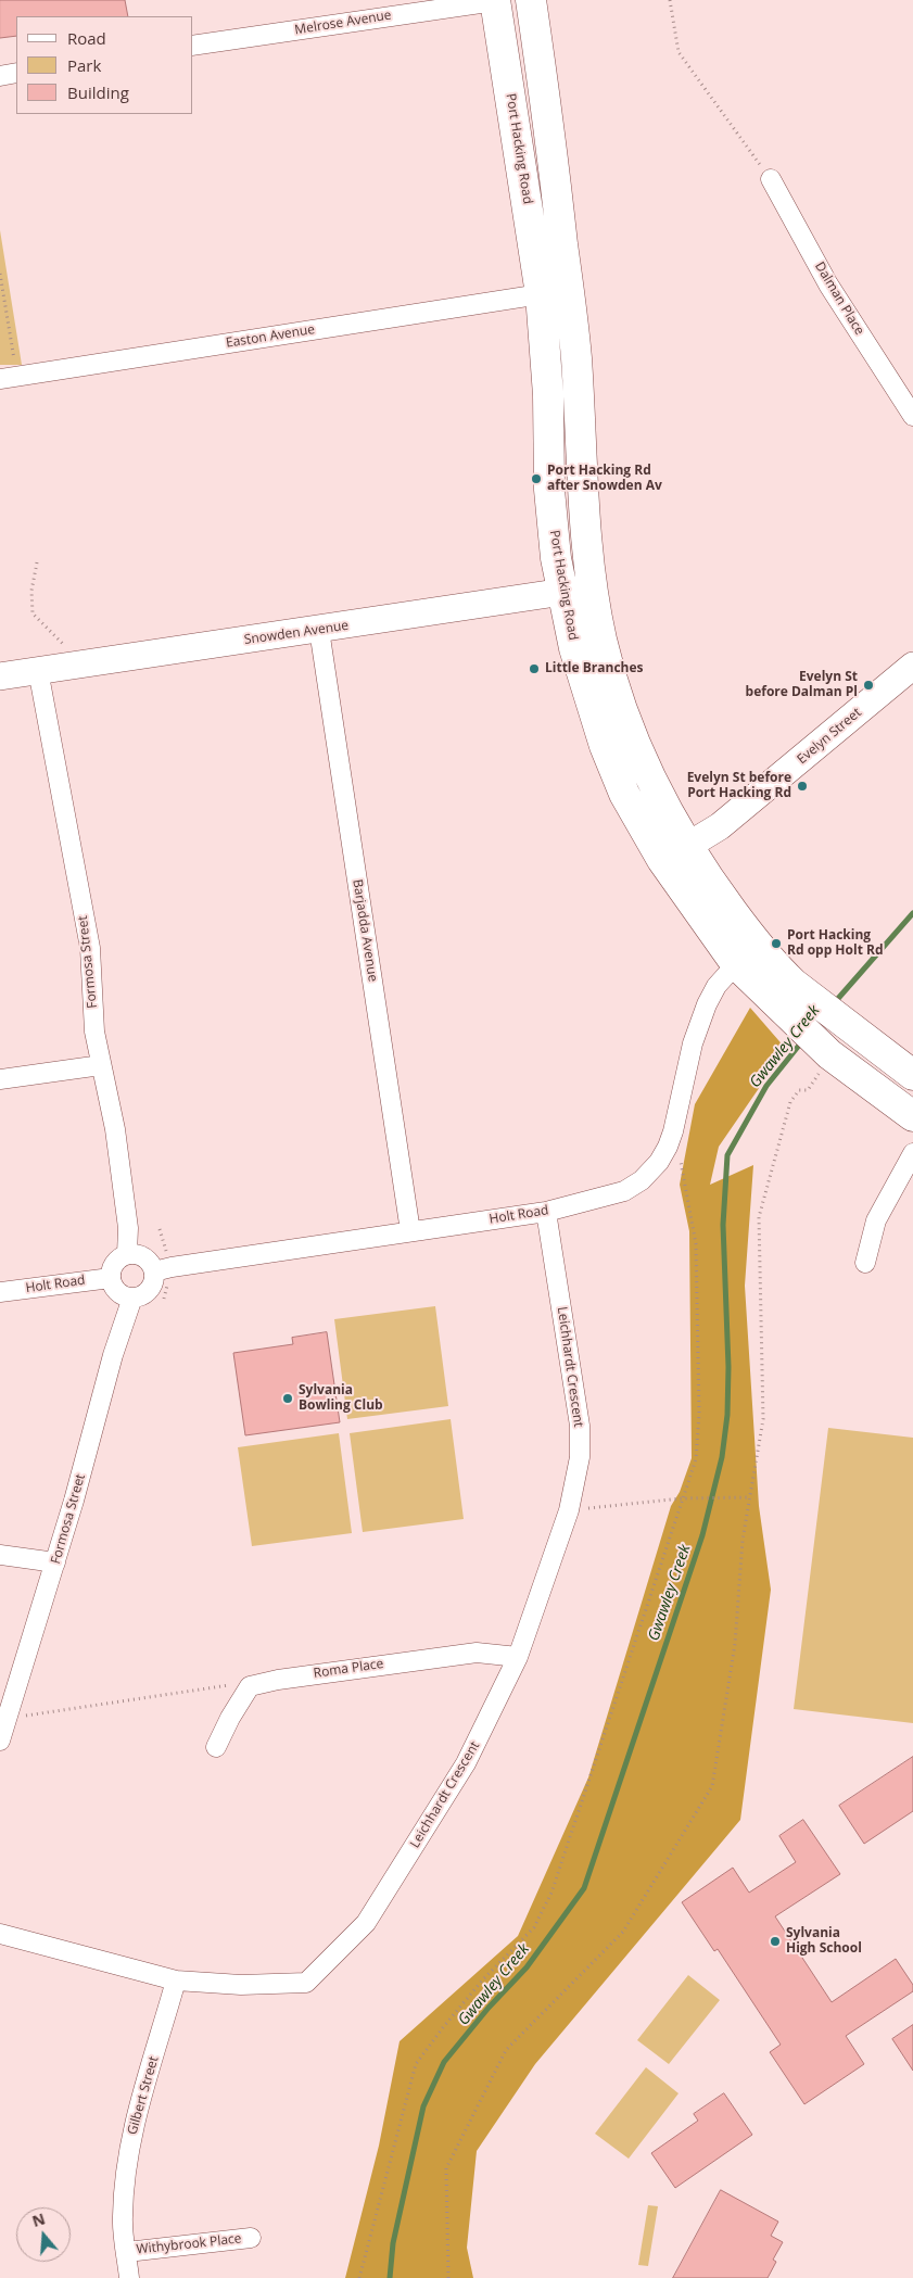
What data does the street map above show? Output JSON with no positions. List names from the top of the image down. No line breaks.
{"streets":{"main road":["Port Hacking Road"],"street":["Melrose Avenue","Dalman Place","Easton Avenue","Snowden Avenue","Evelyn Street","Barjadda Avenue","Formosa Street","Holt Road","Leichhardt Crescent","Roma Place","Gilbert Street","Withybrook Place"]},"crossings":[["Melrose Avenue","Port Hacking Road"],["Port Hacking Road","Easton Avenue"],["Port Hacking Road","Snowden Avenue"],["Port Hacking Road","Evelyn Street"],["Port Hacking Road","Holt Road"],["Snowden Avenue","Barjadda Avenue"],["Snowden Avenue","Formosa Street"],["Barjadda Avenue","Holt Road"],["Formosa Street","Holt Road"],["Holt Road","Leichhardt Crescent"],["Leichhardt Crescent","Roma Place"],["Leichhardt Crescent","Gilbert Street"],["Gilbert Street","Withybrook Place"]],"water":["Gwawley Creek"],"places":["Port Hacking Rd after Snowden Av","Little Branches","Evelyn St before Dalman Pl","Evelyn St before Port Hacking Rd","Port Hacking Rd opp Holt Rd","Sylvania Bowling Club","Sylvania High School"],"legend":["Road","Park","Building"],"north":"top"}
